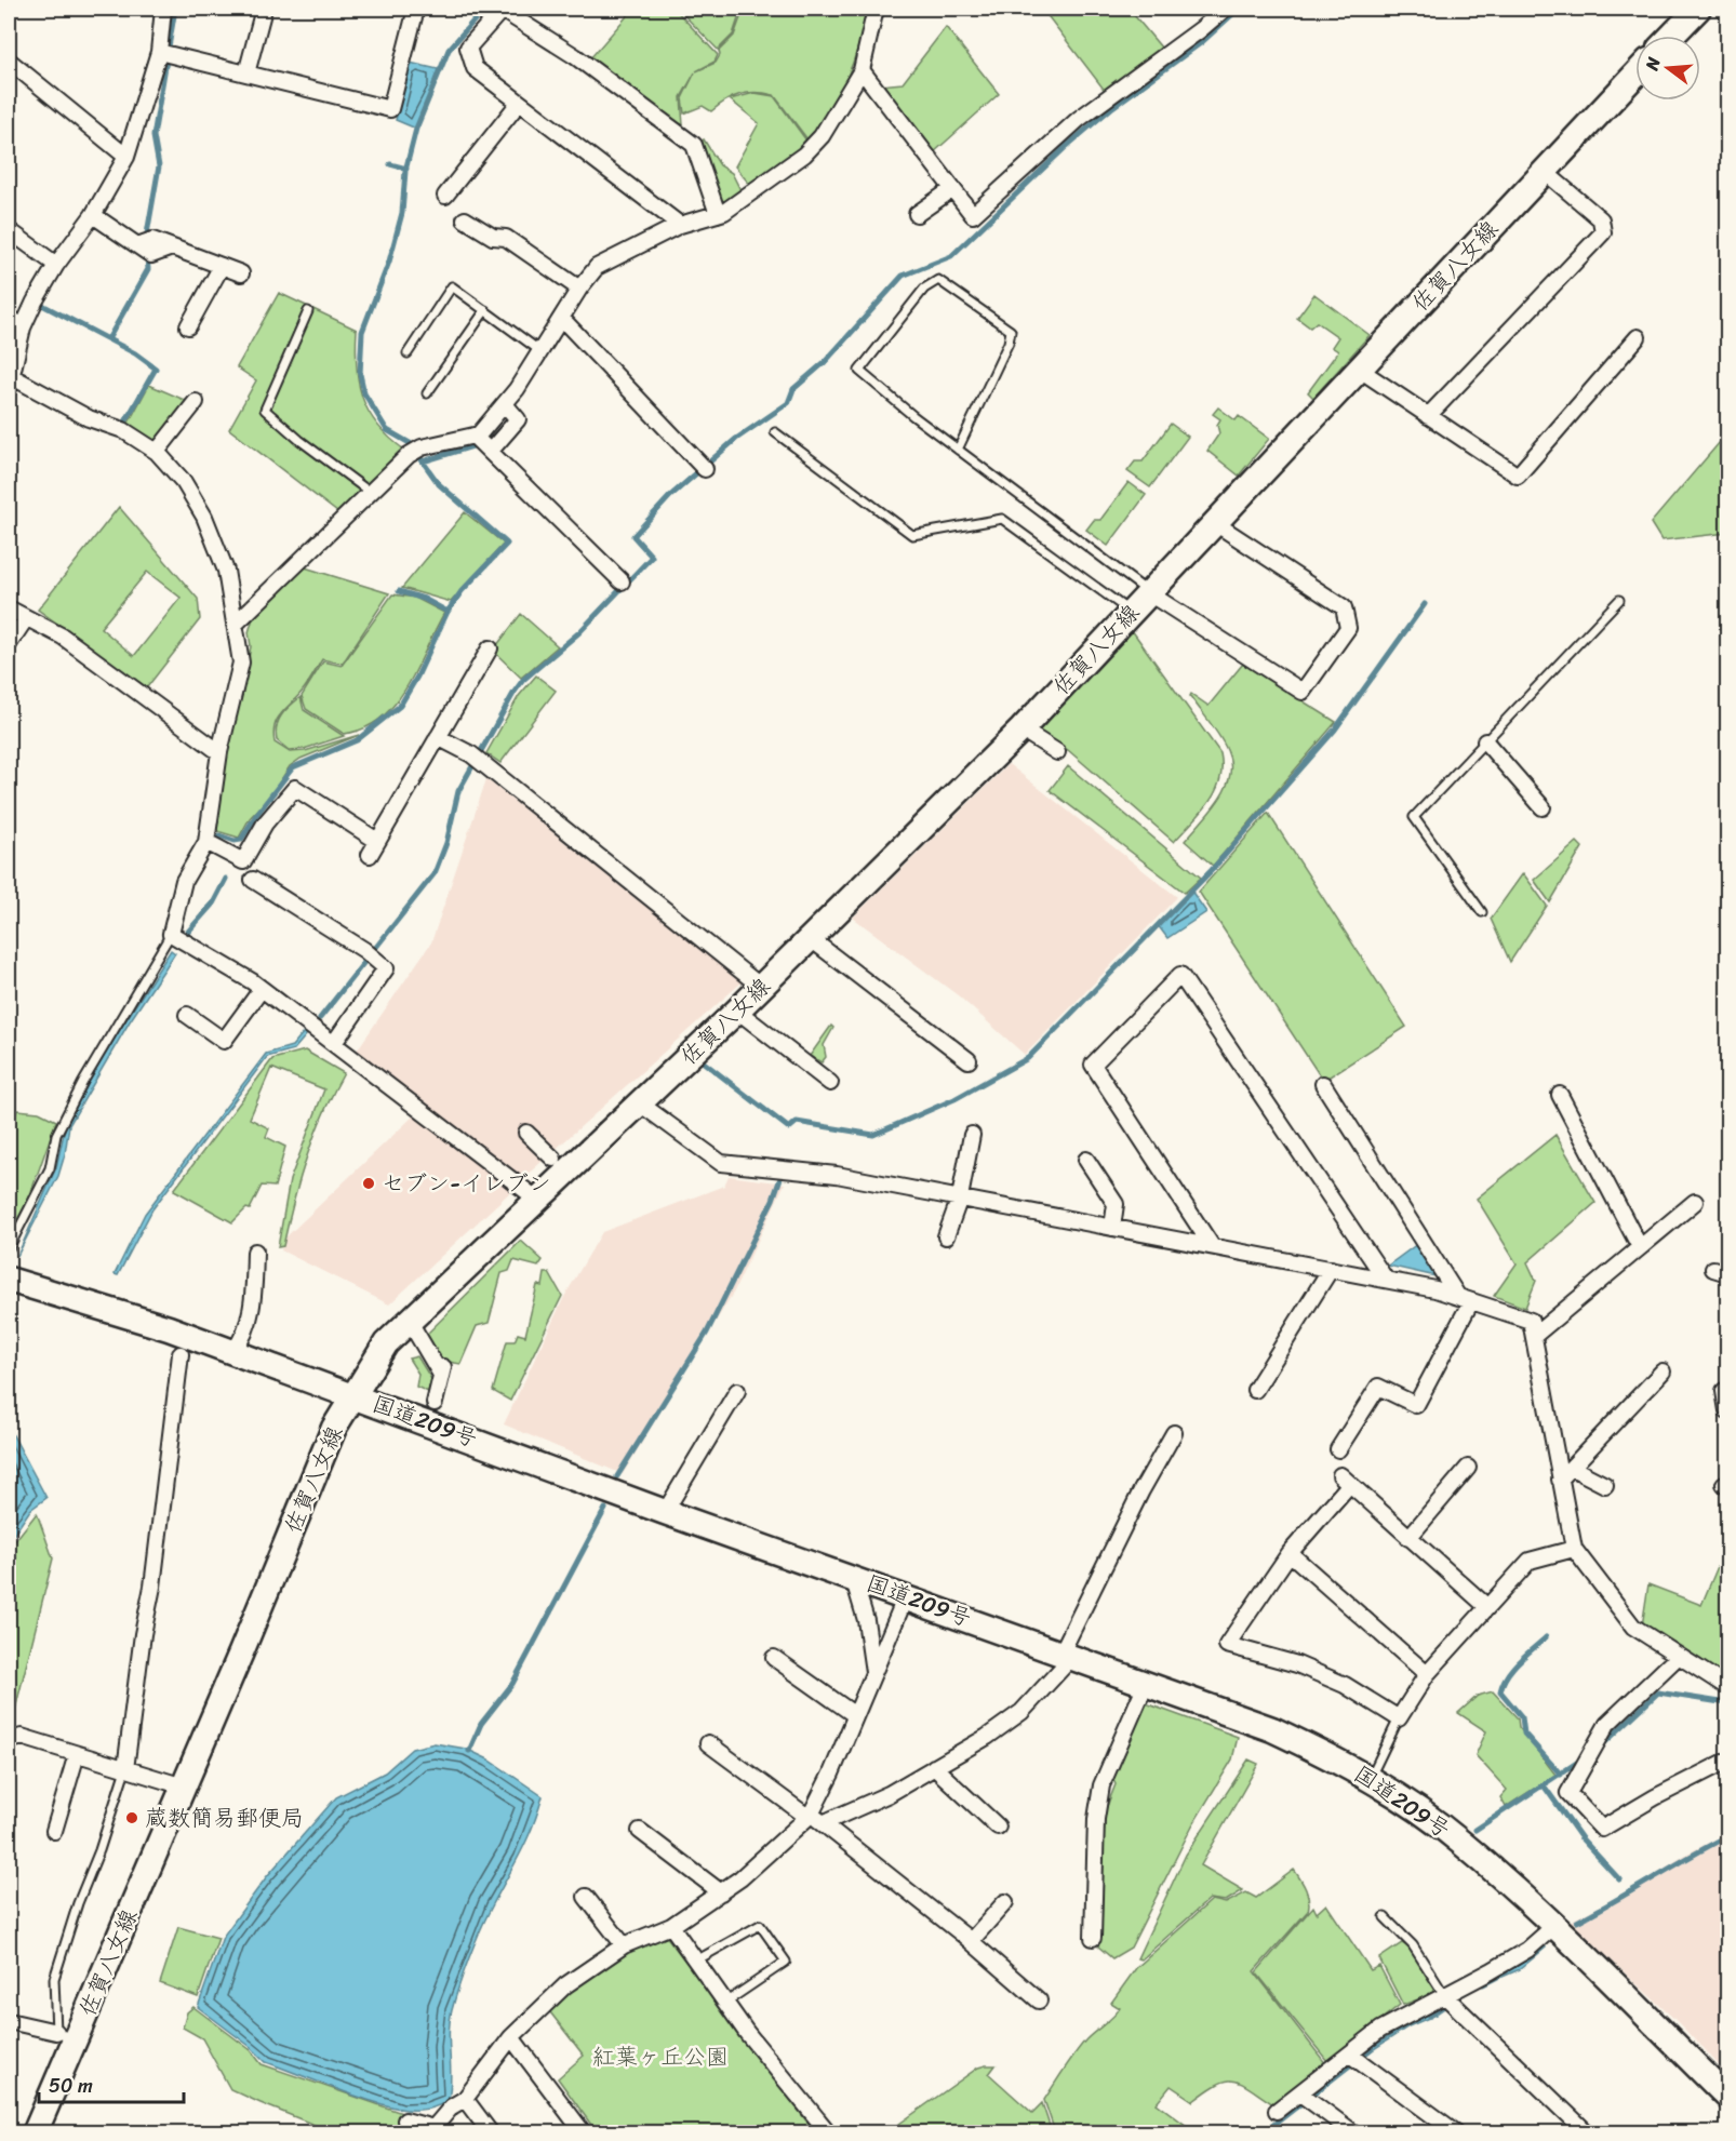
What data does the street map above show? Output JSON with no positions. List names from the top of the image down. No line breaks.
{"streets":{"main road":["佐賀八女線","国道209号"]},"crossings":[["佐賀八女線","国道209号"]],"parks":["紅葉ヶ丘公園"],"places":["セブン-イレブン","蔵数簡易郵便局"],"scale_bar":"50 m","north":"left"}
